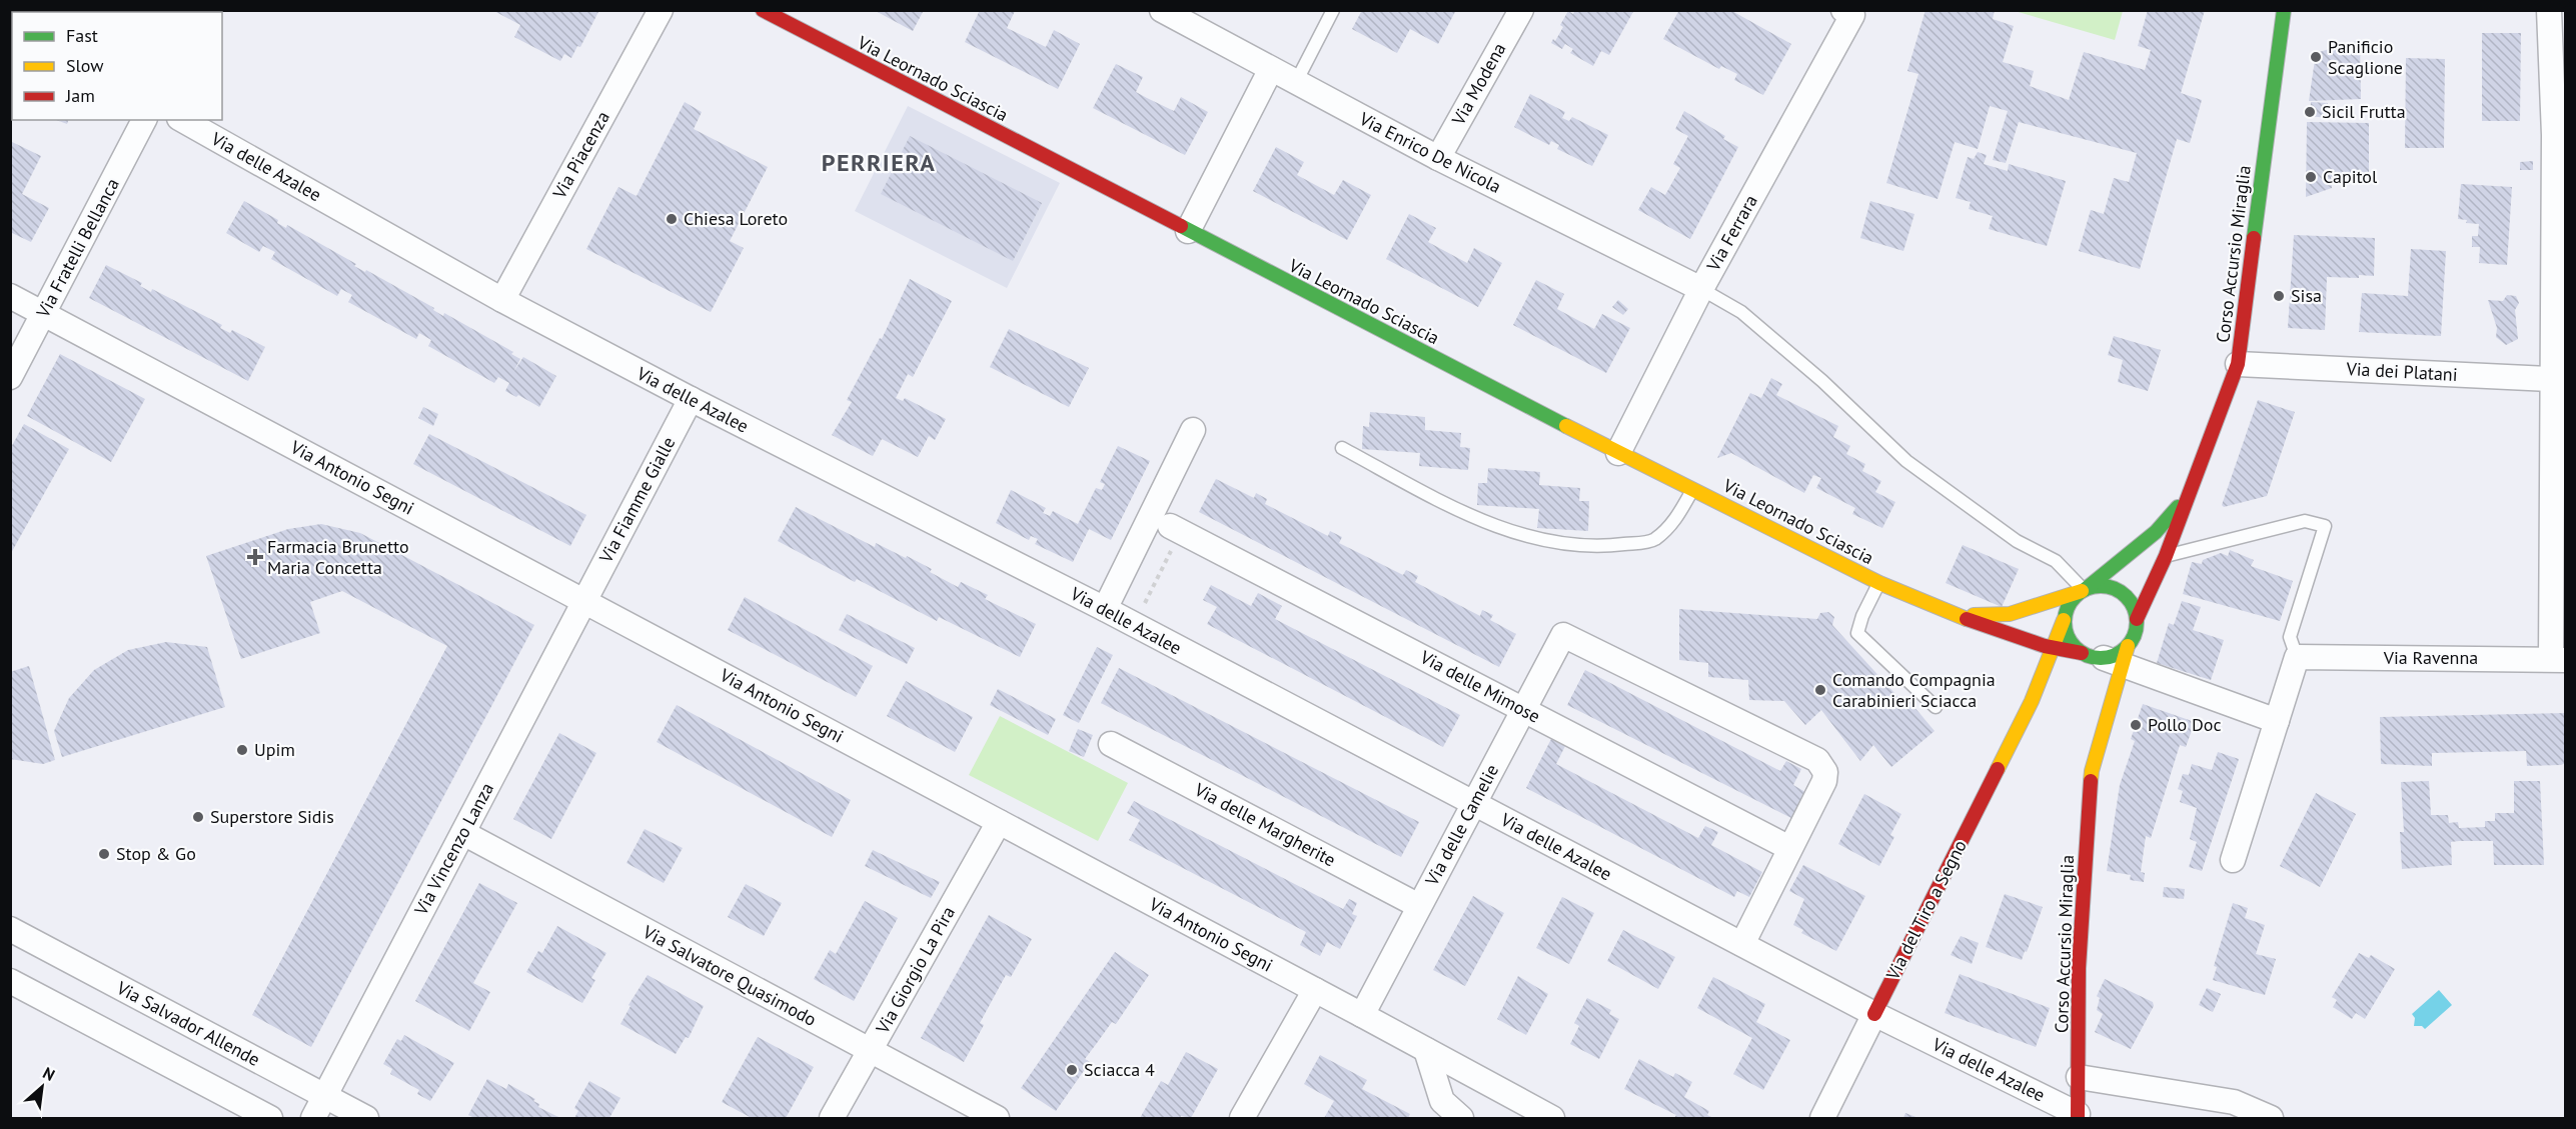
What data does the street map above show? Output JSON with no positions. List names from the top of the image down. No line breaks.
{"streets":{"street":["Via Leornado Sciascia","Via Modena","Via Enrico De Nicola","Via Piacenza","Via delle Azalee","Via Ferrara","Via Fratelli Bellanca","Corso Accursio Miraglia","Via dei Platani","Via Antonio Segni","Via Fiamme Gialle","Via Ravenna","Via delle Mimose","Via delle Margherite","Via delle Camelie","Via Vincenzo Lanza","Via del Tiro a Segno","Via Giorgio La Pira","Via Salvatore Quasimodo","Via Salvador Allende"]},"crossings":[["Via Leornado Sciascia","Via Ferrara"],["Via Leornado Sciascia","Corso Accursio Miraglia"],["Via Modena","Via Enrico De Nicola"],["Via Enrico De Nicola","Via Ferrara"],["Via Piacenza","Via delle Azalee"],["Via delle Azalee","Corso Accursio Miraglia"],["Via delle Azalee","Via Fiamme Gialle"],["Via delle Azalee","Via delle Camelie"],["Via delle Azalee","Via del Tiro a Segno"],["Via Fratelli Bellanca","Via Antonio Segni"],["Corso Accursio Miraglia","Via dei Platani"],["Via Antonio Segni","Via Fiamme Gialle"],["Via Antonio Segni","Via delle Camelie"],["Via Antonio Segni","Via Vincenzo Lanza"],["Via Antonio Segni","Via Giorgio La Pira"],["Via Fiamme Gialle","Via Vincenzo Lanza"],["Via delle Mimose","Via delle Camelie"],["Via delle Margherite","Via delle Camelie"],["Via Vincenzo Lanza","Via Salvatore Quasimodo"],["Via Vincenzo Lanza","Via Salvador Allende"],["Via Giorgio La Pira","Via Salvatore Quasimodo"]],"districts":["PERRIERA"],"places":{"other":["Panificio Scaglione","Sicil Frutta","Capitol","Chiesa Loreto","Sisa","Comando Compagnia Carabinieri Sciacca","Pollo Doc","Upim","Superstore Sidis","Stop & Go","Sciacca 4"],"health":["Farmacia Brunetto Maria Concetta"]},"legend":["Fast","Slow","Jam"],"north":"top right"}
